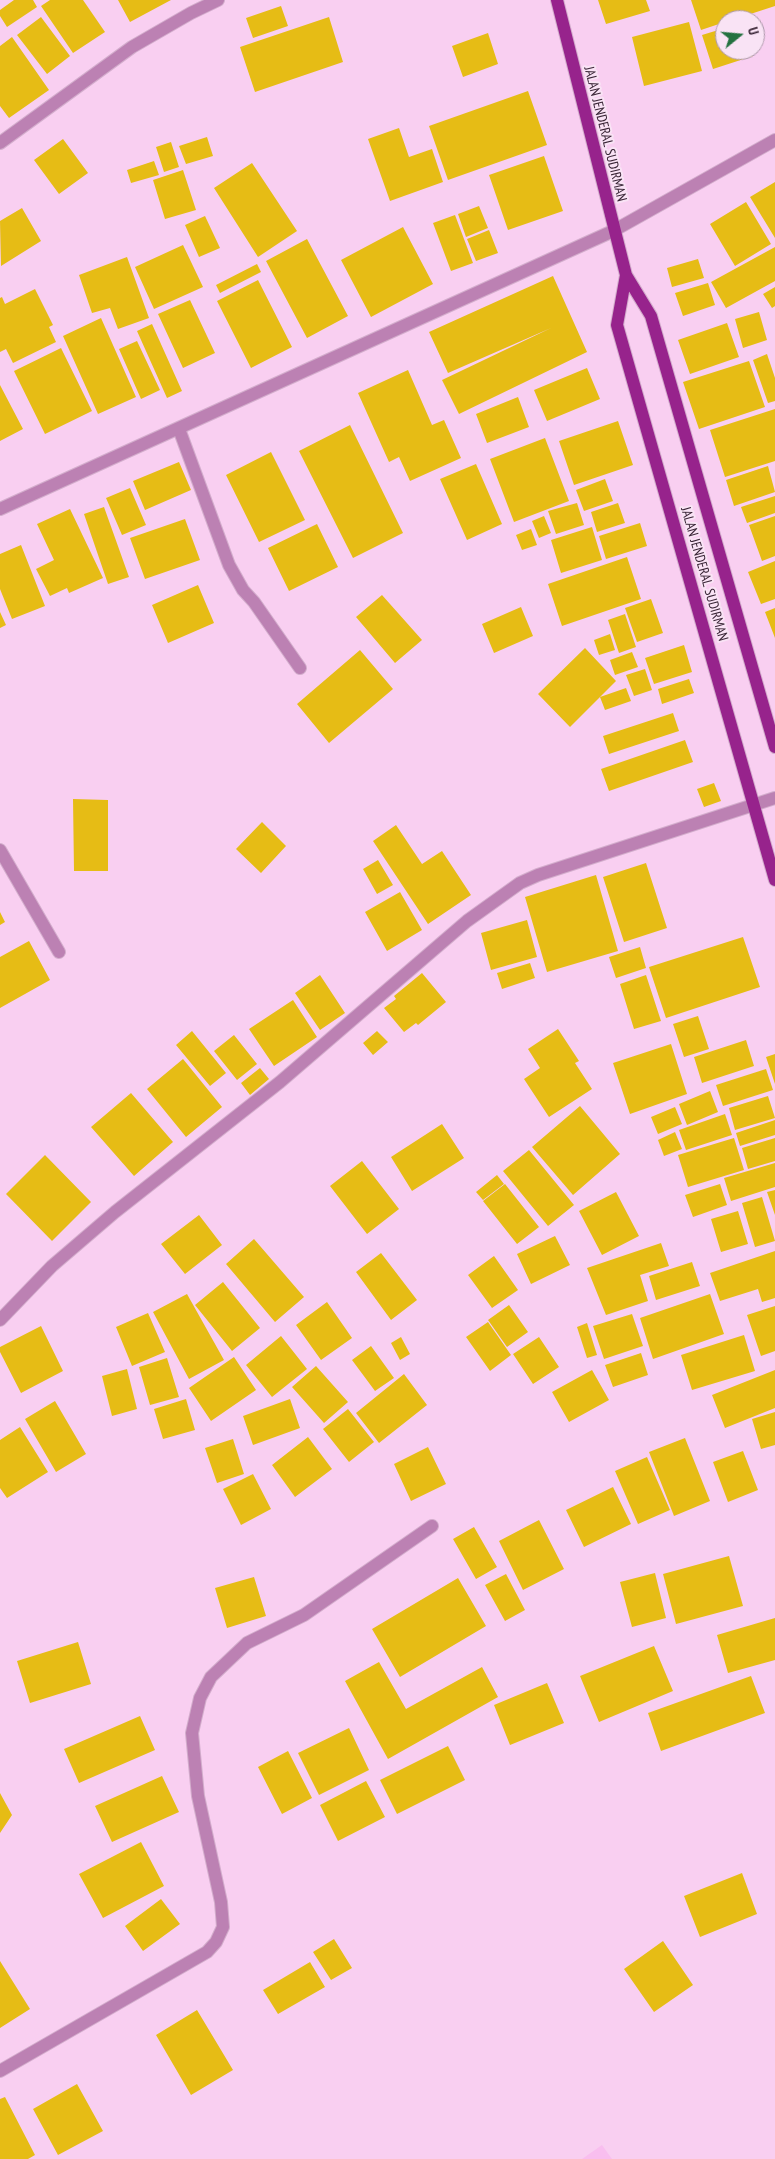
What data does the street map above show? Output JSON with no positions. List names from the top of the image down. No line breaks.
{"streets":{"main road":["JALAN JENDERAL SUDIRMAN"]},"north":"right"}
